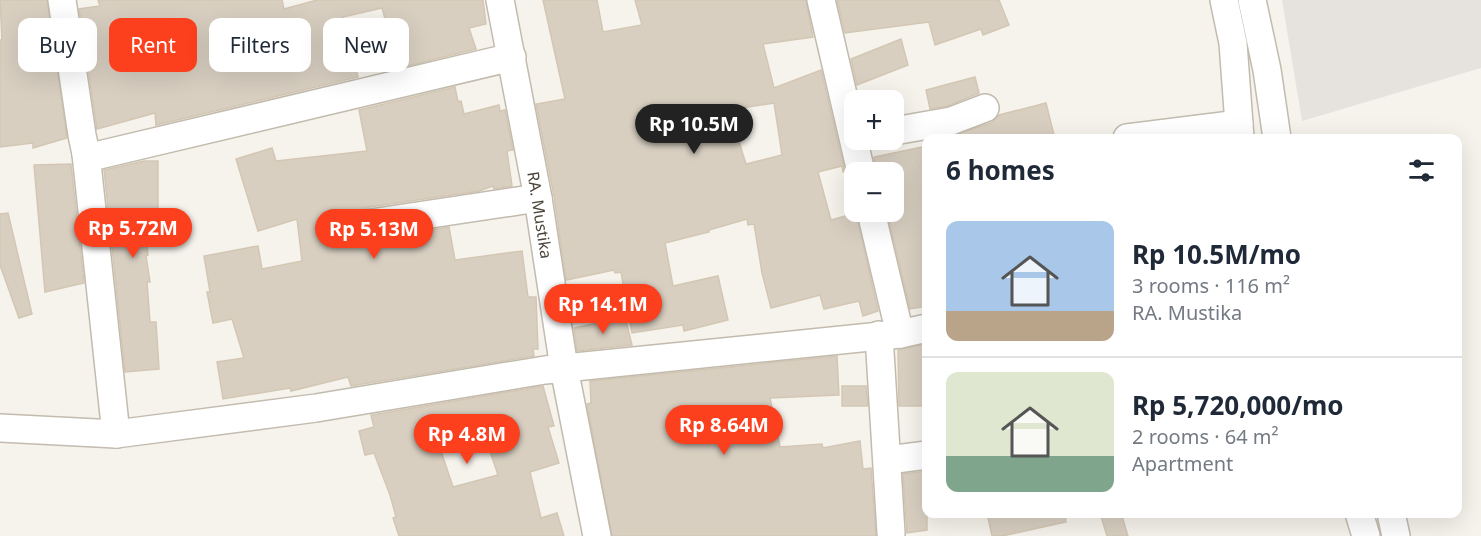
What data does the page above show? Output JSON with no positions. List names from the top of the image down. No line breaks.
{"streets":{"street":["RA. Mustika"]},"page":{"chip":["Buy","Rent","Filters","New"],"map_buttons":["+","−"],"price":["Rp 10.5M","Rp 5.72M","Rp 5.13M","Rp 14.1M","Rp 8.64M","Rp 4.8M"],"heading":"6 homes","list":[{"name":"Rp 10.5M/mo","note":"3 rooms · 116 m² · RA. Mustika"},{"name":"Rp 5,720,000/mo","note":"2 rooms · 64 m² · Apartment"}]}}
